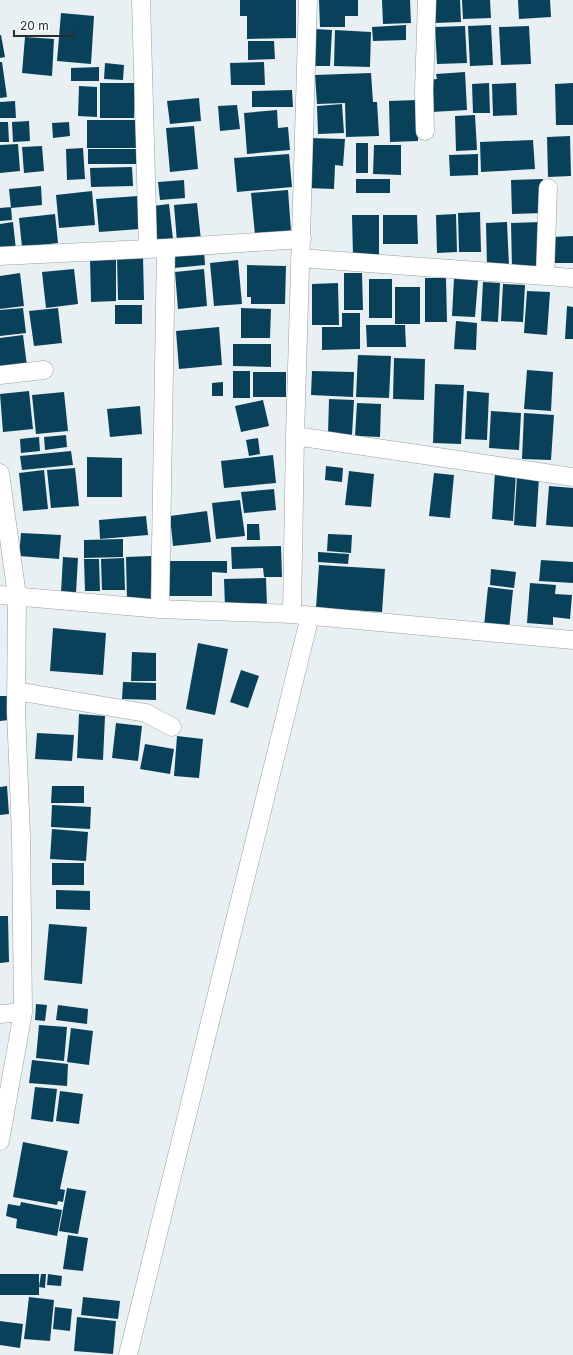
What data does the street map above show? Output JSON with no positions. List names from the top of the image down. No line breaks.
{"scale_bar":"20 m"}
